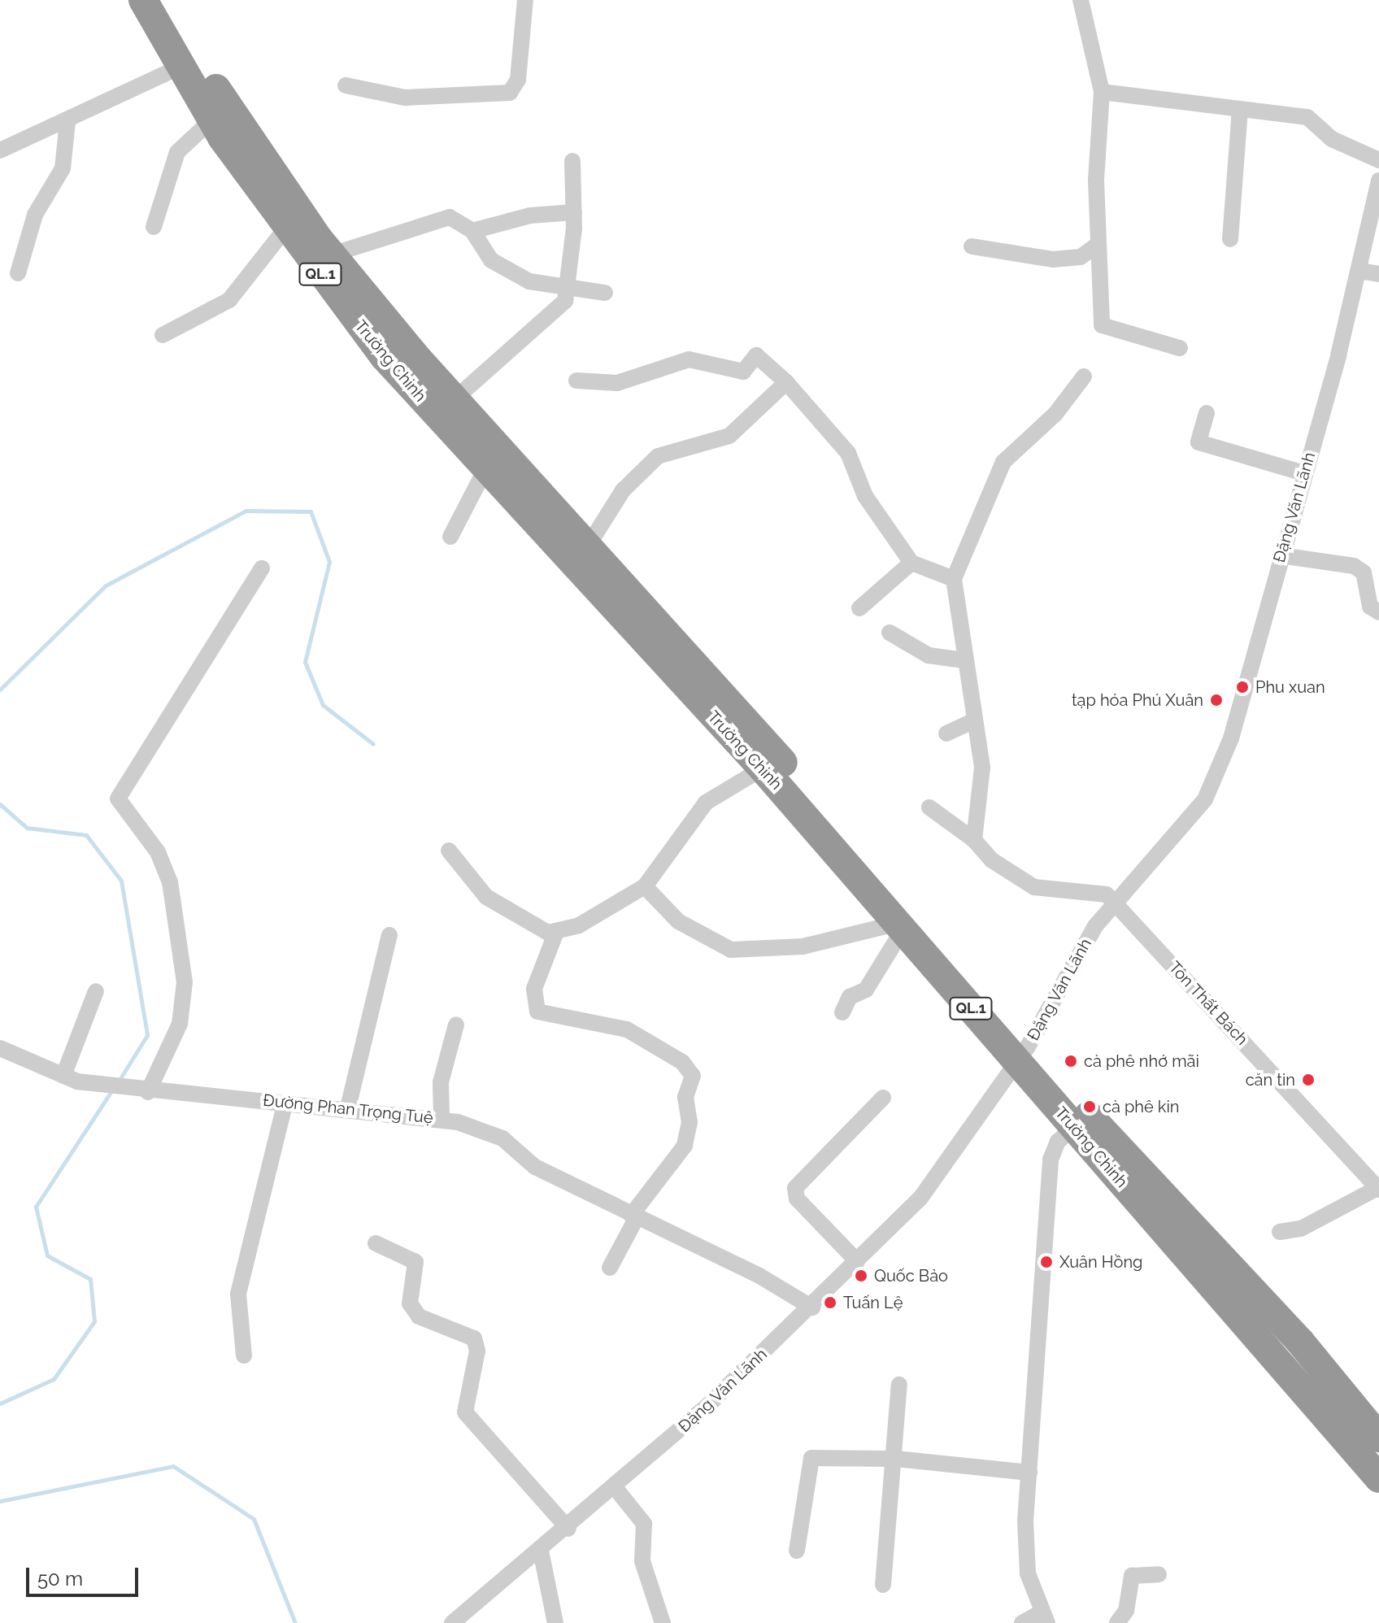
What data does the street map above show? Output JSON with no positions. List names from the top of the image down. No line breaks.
{"streets":{"highway":["QL.1","Trường Chinh"],"street":["Đặng Văn Lãnh","Tôn Thất Bách","Đường Phan Trọng Tuệ"]},"crossings":[["Trường Chinh","Đặng Văn Lãnh"],["Đặng Văn Lãnh","Tôn Thất Bách"],["Đặng Văn Lãnh","Đường Phan Trọng Tuệ"]],"places":["Phu xuan","tạp hóa Phú Xuân","cà phê nhớ mãi","căn tin","cà phê kin","Xuân Hồng","Quốc Bảo","Tuấn Lệ"],"scale_bar":"50 m"}
